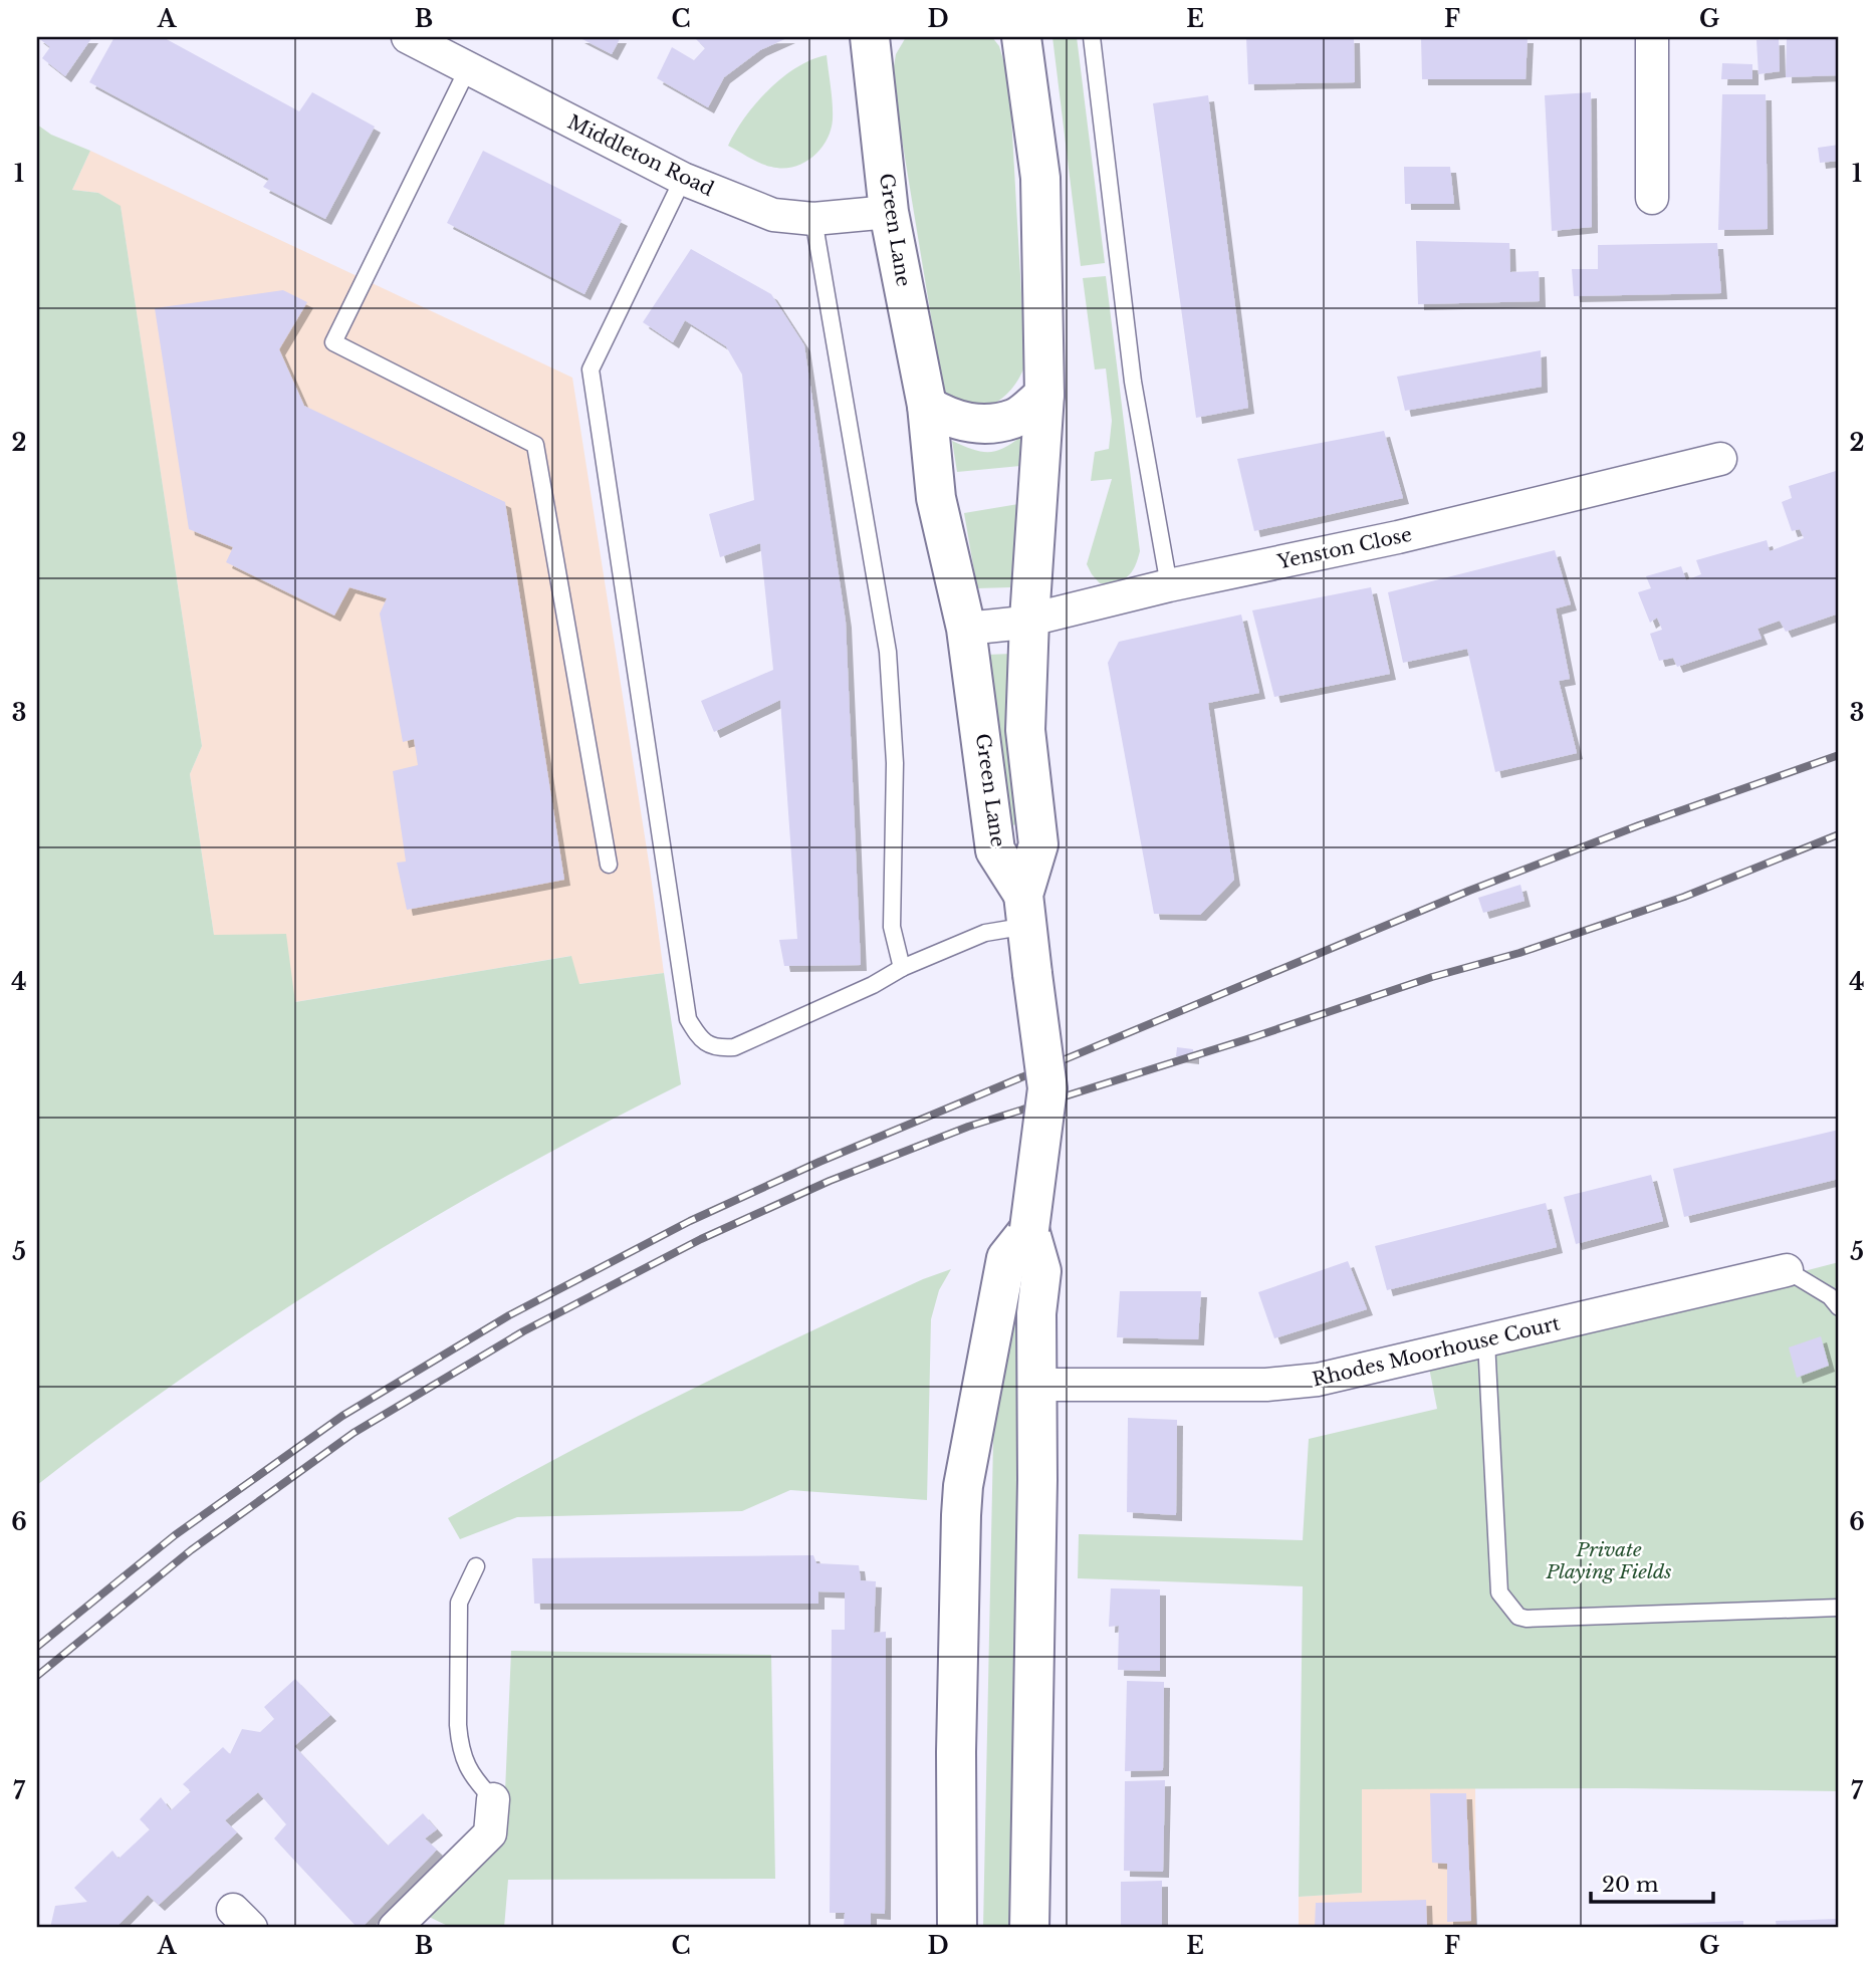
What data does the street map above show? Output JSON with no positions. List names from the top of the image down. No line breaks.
{"streets":{"main road":["Green Lane"],"street":["Middleton Road","Yenston Close","Rhodes Moorhouse Court"]},"crossings":[["Middleton Road","Green Lane"],["Green Lane","Yenston Close"]],"parks":["Private Playing Fields"],"scale_bar":"20 m","grid":{"columns":["A","B","C","D","E","F","G"],"rows":["1","2","3","4","5","6","7"]}}
